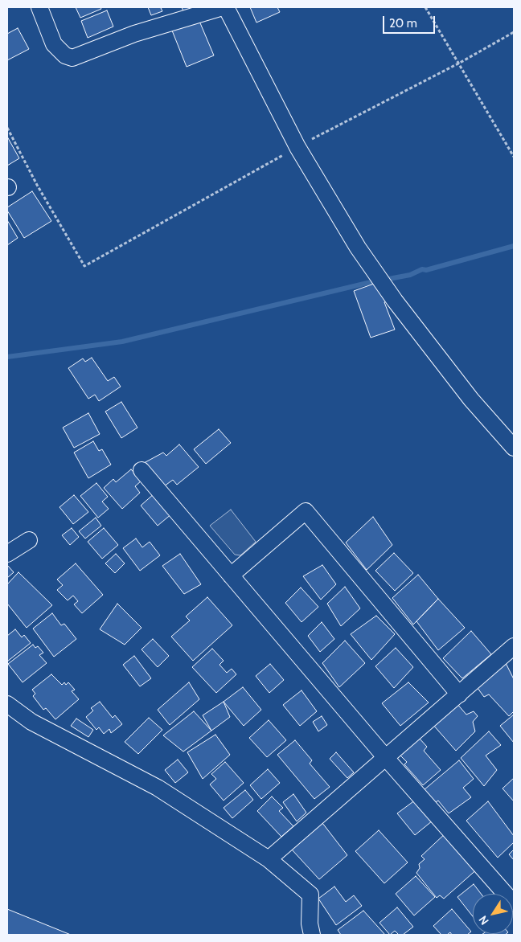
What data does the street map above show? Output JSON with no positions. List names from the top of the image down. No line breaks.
{"scale_bar":"20 m","north":"bottom left"}
